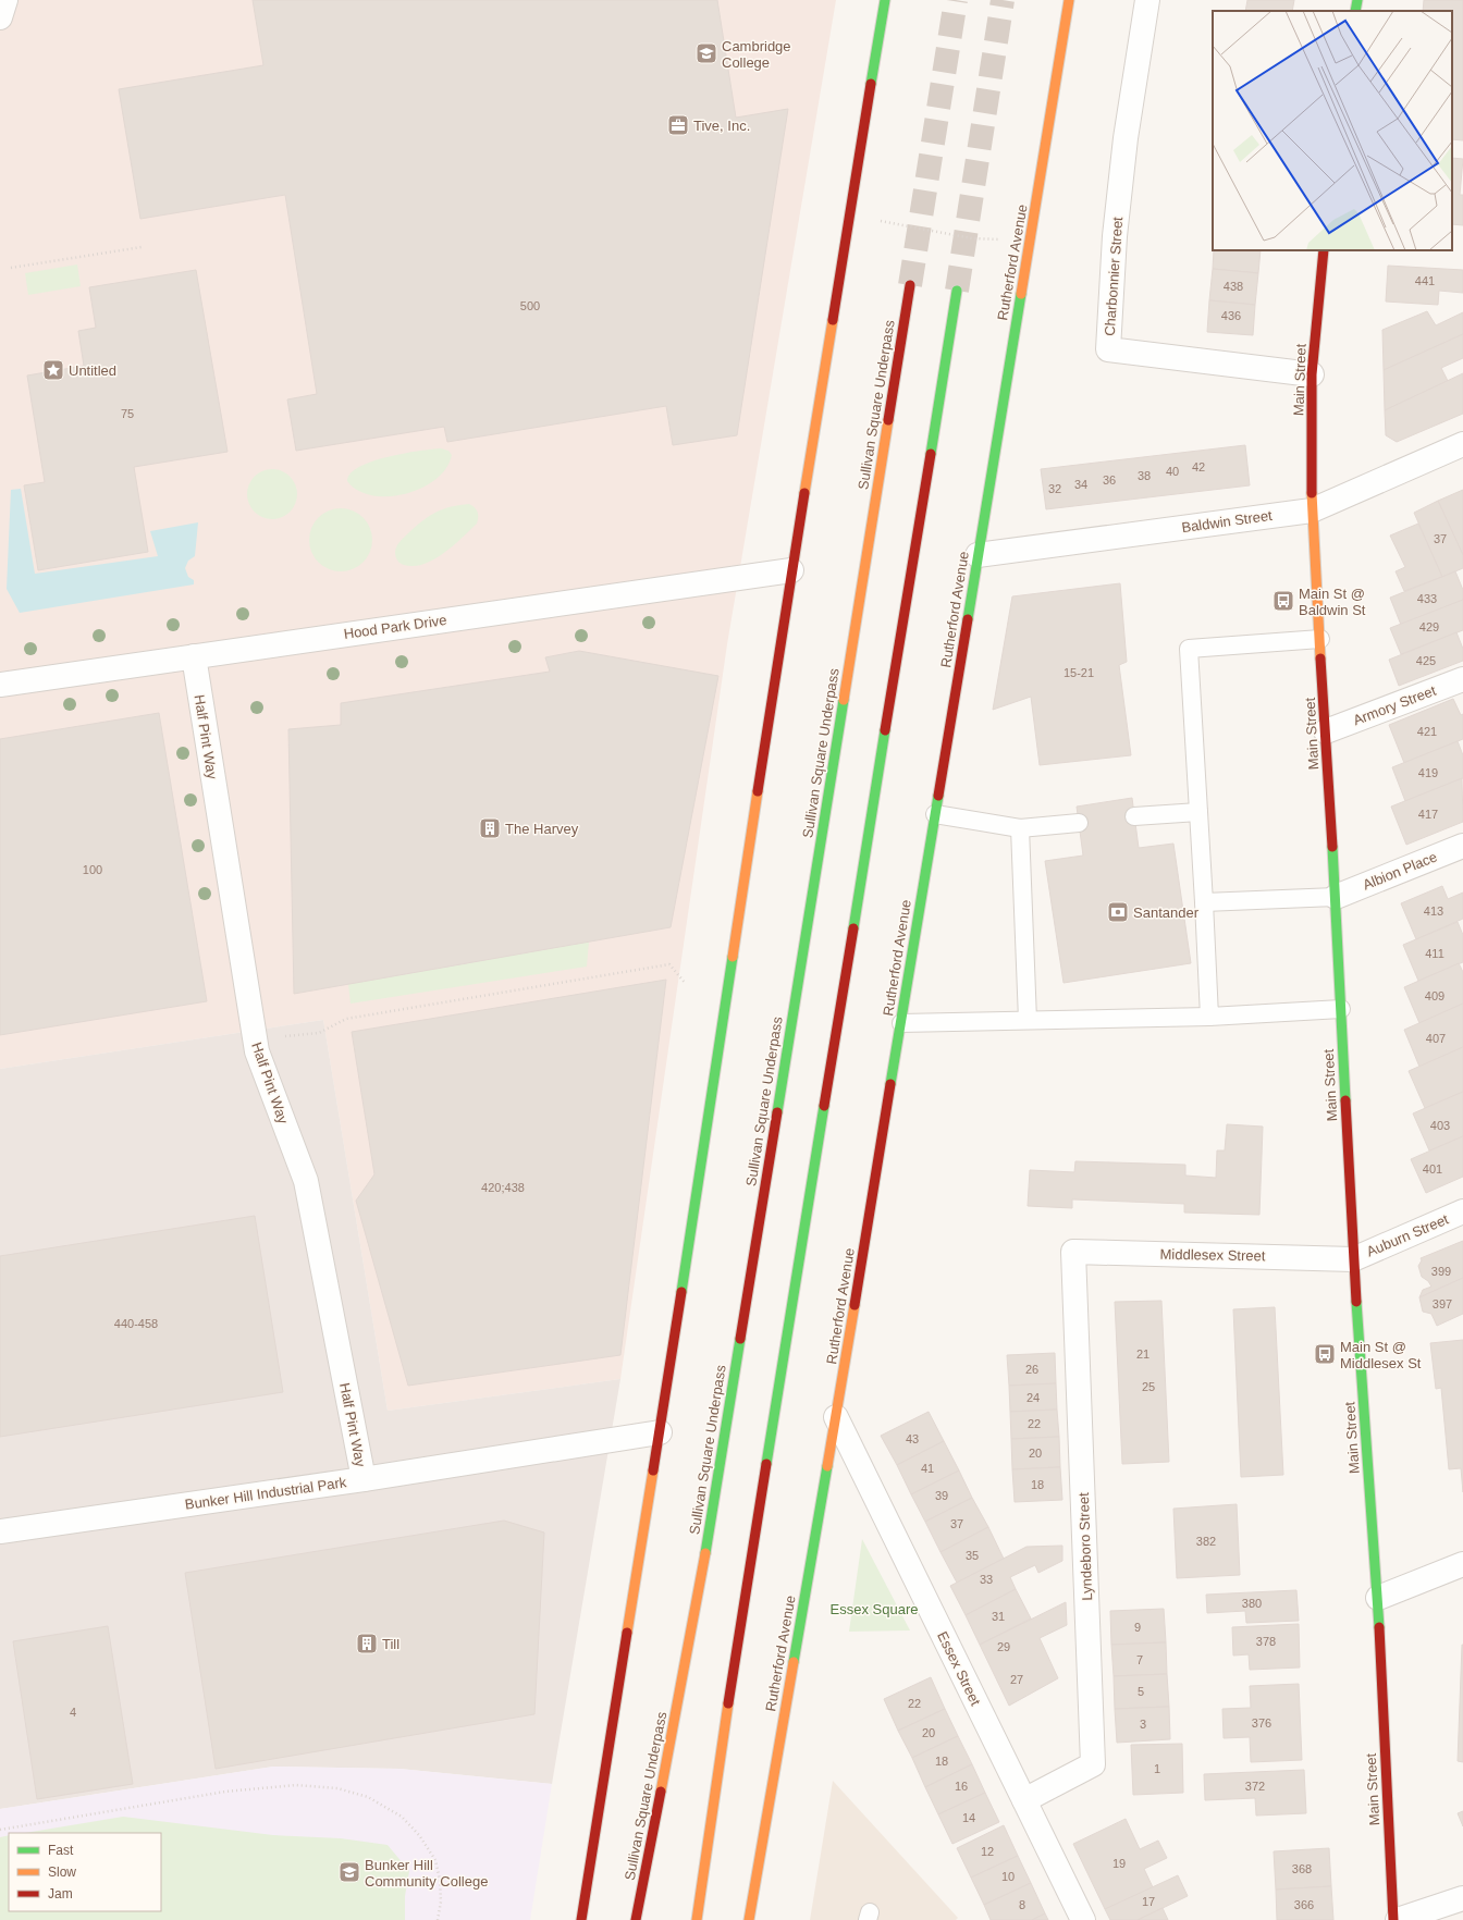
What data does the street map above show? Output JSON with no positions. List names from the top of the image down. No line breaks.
{"streets":{"main road":["Rutherford Avenue","Main Street","Sullivan Square Underpass"],"street":["Charbonnier Street","Baldwin Street","Hood Park Drive","Armory Street","Half Pint Way","Albion Place","Auburn Street","Middlesex Street","Bunker Hill Industrial Park","Lyndeboro Street","Essex Street"]},"crossings":[["Rutherford Avenue","Baldwin Street"],["Rutherford Avenue","Essex Street"],["Charbonnier Street","Main Street"],["Main Street","Baldwin Street"],["Main Street","Armory Street"],["Main Street","Albion Place"],["Main Street","Auburn Street"],["Main Street","Middlesex Street"],["Hood Park Drive","Half Pint Way"],["Half Pint Way","Bunker Hill Industrial Park"],["Auburn Street","Middlesex Street"],["Middlesex Street","Lyndeboro Street"],["Lyndeboro Street","Essex Street"]],"parks":["Essex Square"],"places":{"school or university":["Cambridge College","Bunker Hill Community College"],"office":["Tive, Inc."],"place":["Untitled"],"bus stop":["Main St @ Baldwin St","Main St @ Middlesex St"],"building":["The Harvey","Till"],"bank":["Santander"]},"house_numbers":["441","438","500","436","75","42","40","38","36","34","32","37","433","429","425","15-21","421","419","417","100","413","411","409","407","403","401","420;438","399","397","440-458","21","26","25","24","22","43","20","41","18","39","37","382","35","33","380","31","9","378","29","7","27","5","22","4","376","3","20","18","1","16","372","14","12","19","368","10","17","8","366"],"legend":["Fast","Slow","Jam"]}
